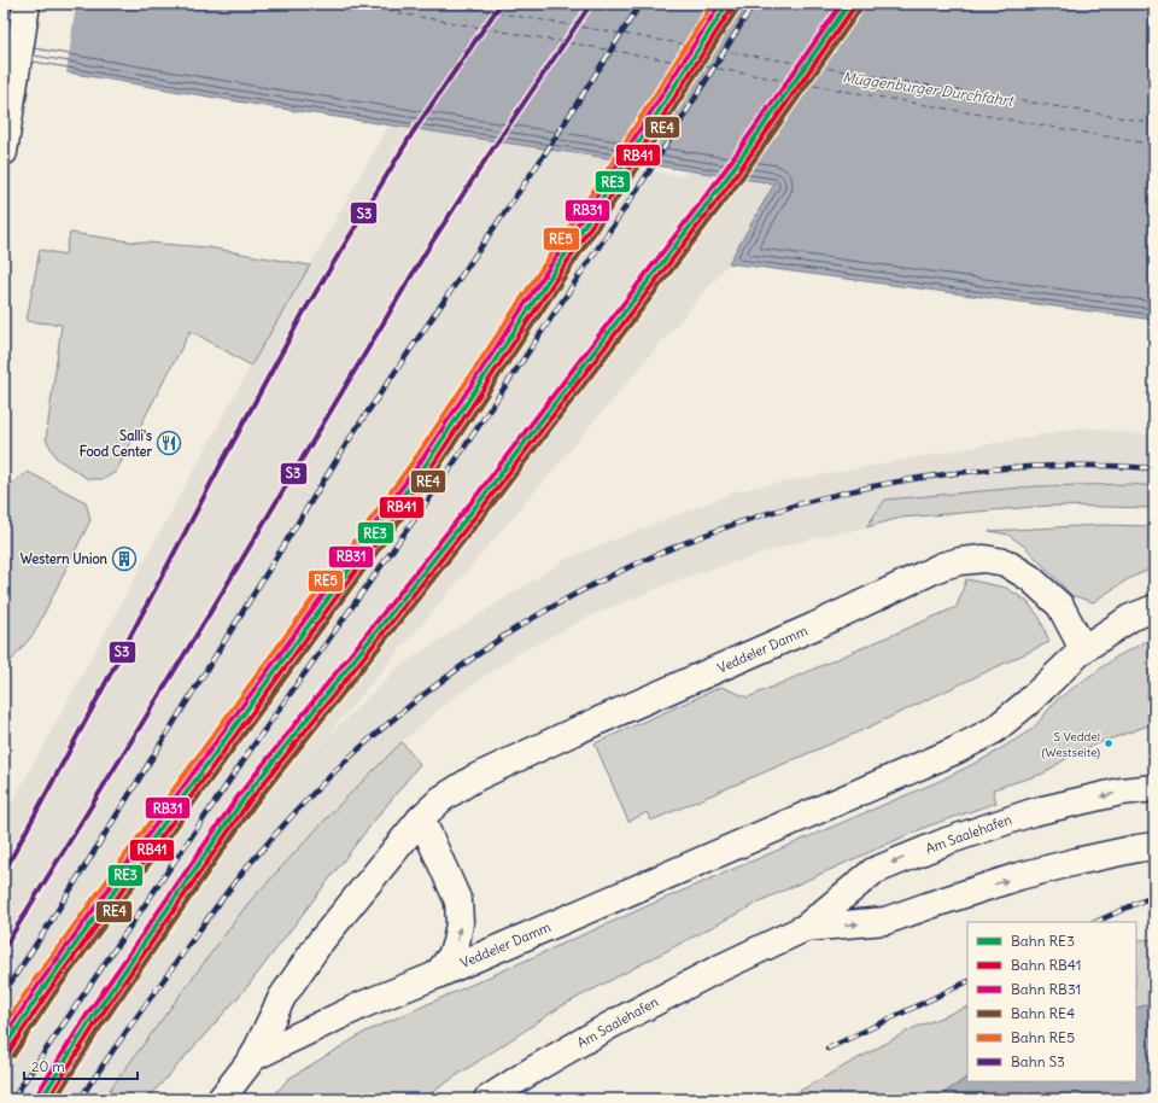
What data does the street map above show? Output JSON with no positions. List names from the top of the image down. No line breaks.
{"streets":{"street":["Veddeler Damm","Am Saalehafen"]},"water":["Müggenburger Durchfahrt"],"places":{"restaurant":["Salli's Food Center"],"building":["Western Union"],"other":["S Veddel (Westseite)"]},"lines":["rail line RE3","rail line RB31","rail line RE5","rail line S3","rail line RB41","rail line RE4"],"legend":["Bahn RE3","Bahn RB41","Bahn RB31","Bahn RE4","Bahn RE5","Bahn S3"],"scale_bar":"20 m"}
